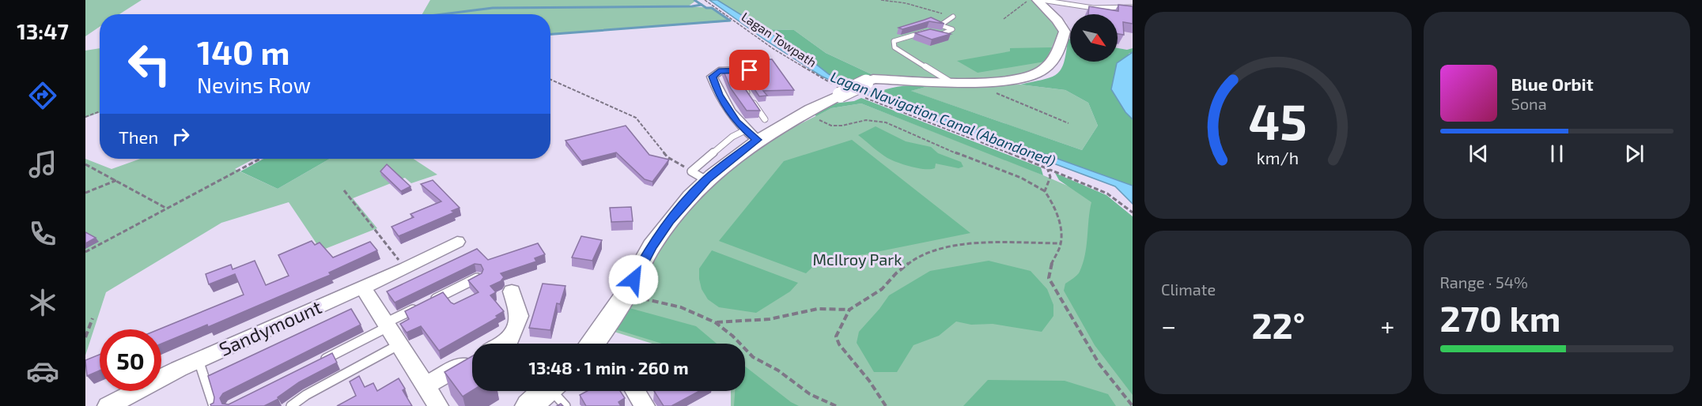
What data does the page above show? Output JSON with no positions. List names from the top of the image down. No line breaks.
{"streets":{"street":["Sandymount"],"path":["Lagan Towpath"]},"water":["Lagan Navigation Canal (Abandoned)"],"parks":["McIlroy Park"],"north":"bottom right","page":{"tabs":"13:47","turn":["140 m","Nevins Row"],"song":["Blue Orbit","Sona"],"then":"Then","tile":["Climate",["Range · 54%","270 km"]],"heat":["−","22°","+"],"limit":"50","trip":"13:48 · 1 min · 260 m","gauge":["45","km/h"]}}
